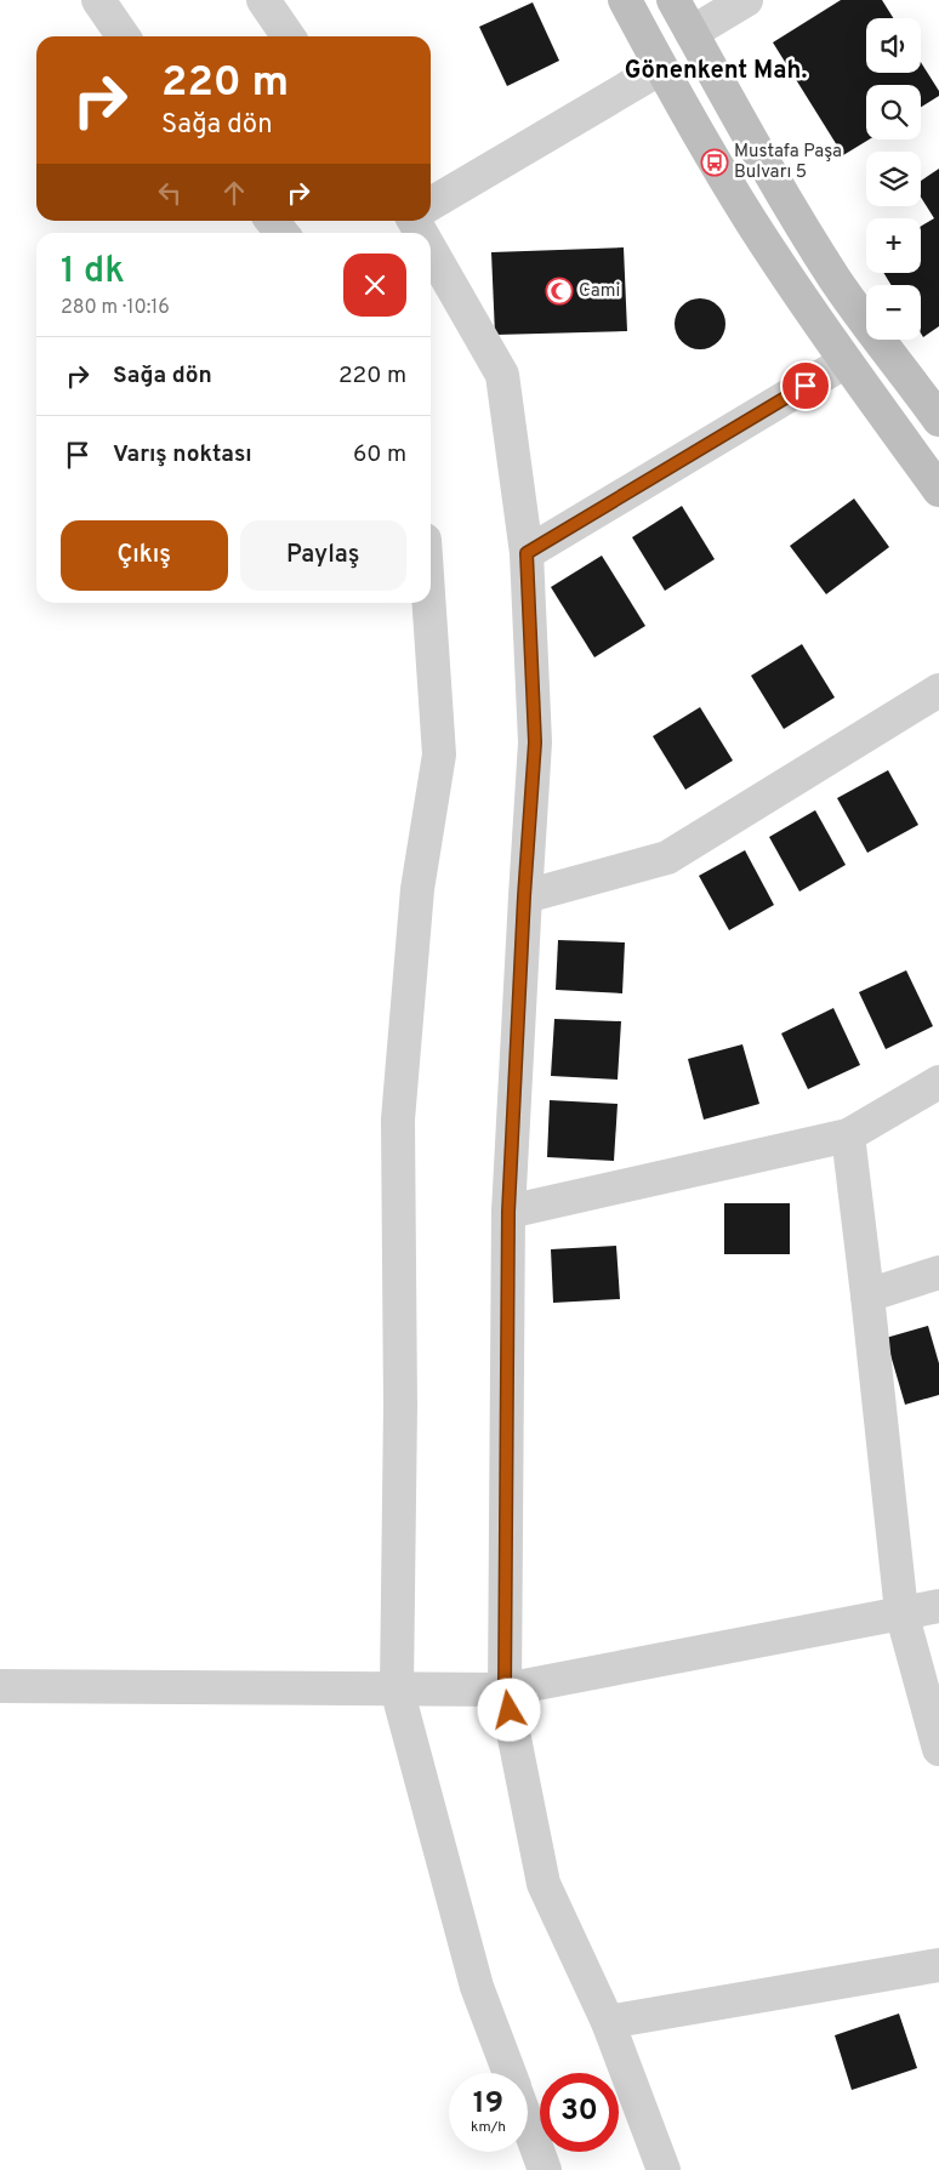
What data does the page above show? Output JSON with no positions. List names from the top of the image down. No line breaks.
{"districts":["Gönenkent Mah."],"places":{"bus stop":["Mustafa Paşa Bulvarı 5"],"mosque":["Cami"]},"page":{"map_buttons":["+","−"],"turn":["220 m","Sağa dön"],"heading":["1 dk","280 m · 10:16"],"list":[{"name":"Sağa dön","value":"220 m"},{"name":"Varış noktası","value":"60 m"}],"buttons":["Çıkış","Paylaş"],"speed":"19 km/h","limit":"30"}}
